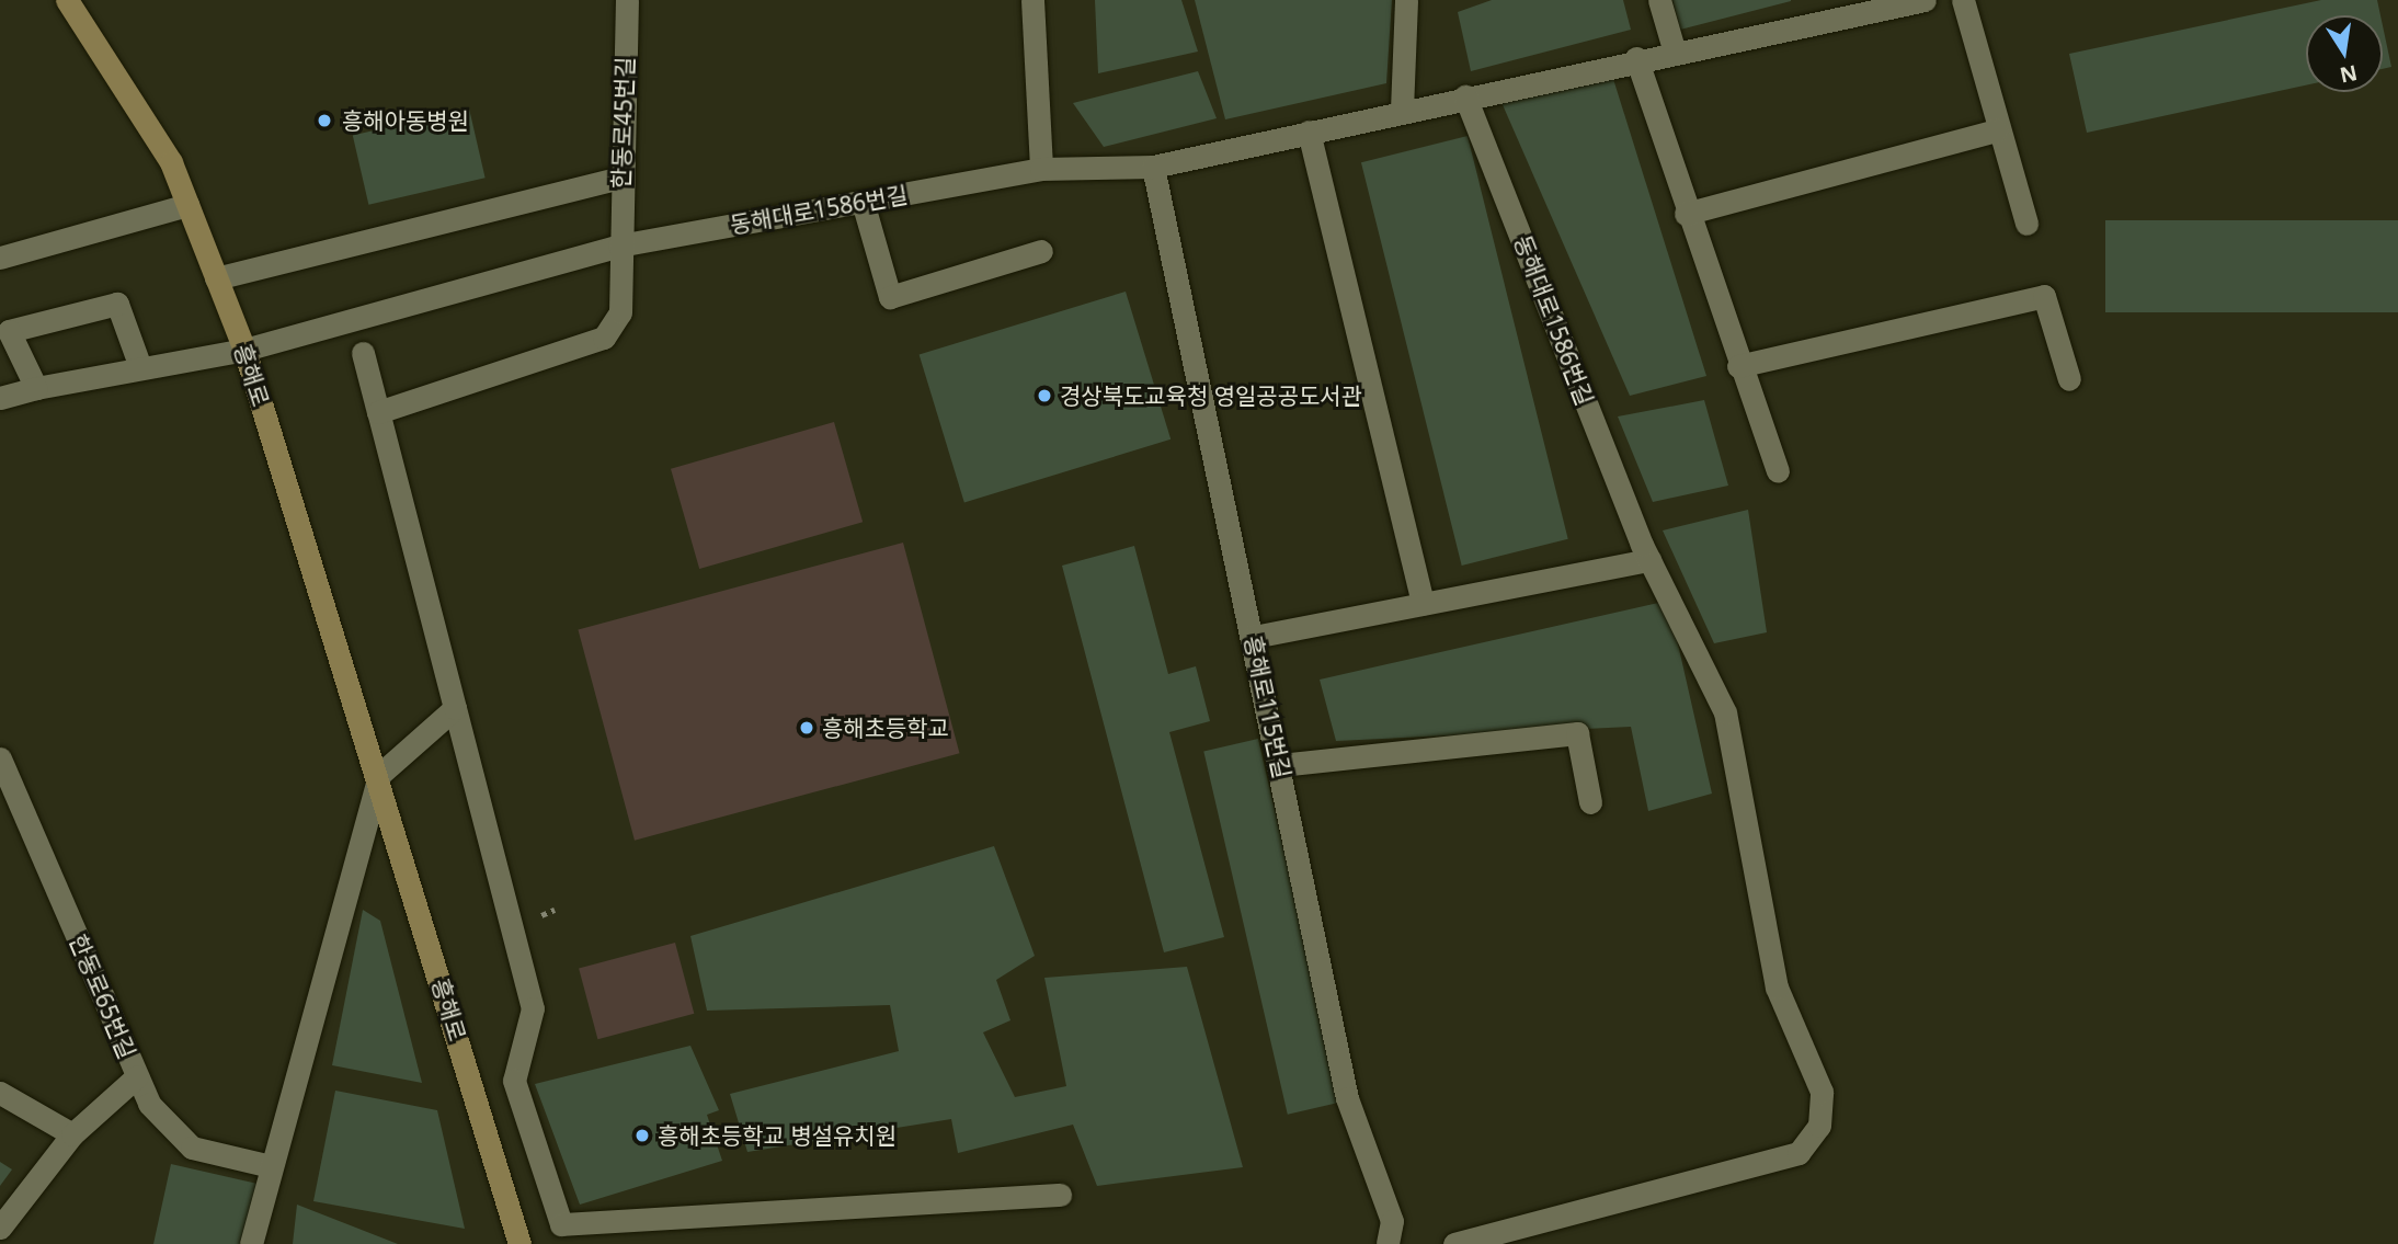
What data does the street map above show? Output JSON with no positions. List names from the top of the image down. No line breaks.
{"streets":{"street":["한동로45번길","동해대로1586번길","흥해로","흥해로115번길","한동로65번길"]},"crossings":[["한동로45번길","동해대로1586번길"],["동해대로1586번길","흥해로"],["동해대로1586번길","흥해로115번길"]],"places":["흥해아동병원","경상북도교육청 영일공공도서관","흥해초등학교","흥해초등학교 병설유치원"],"north":"bottom"}
